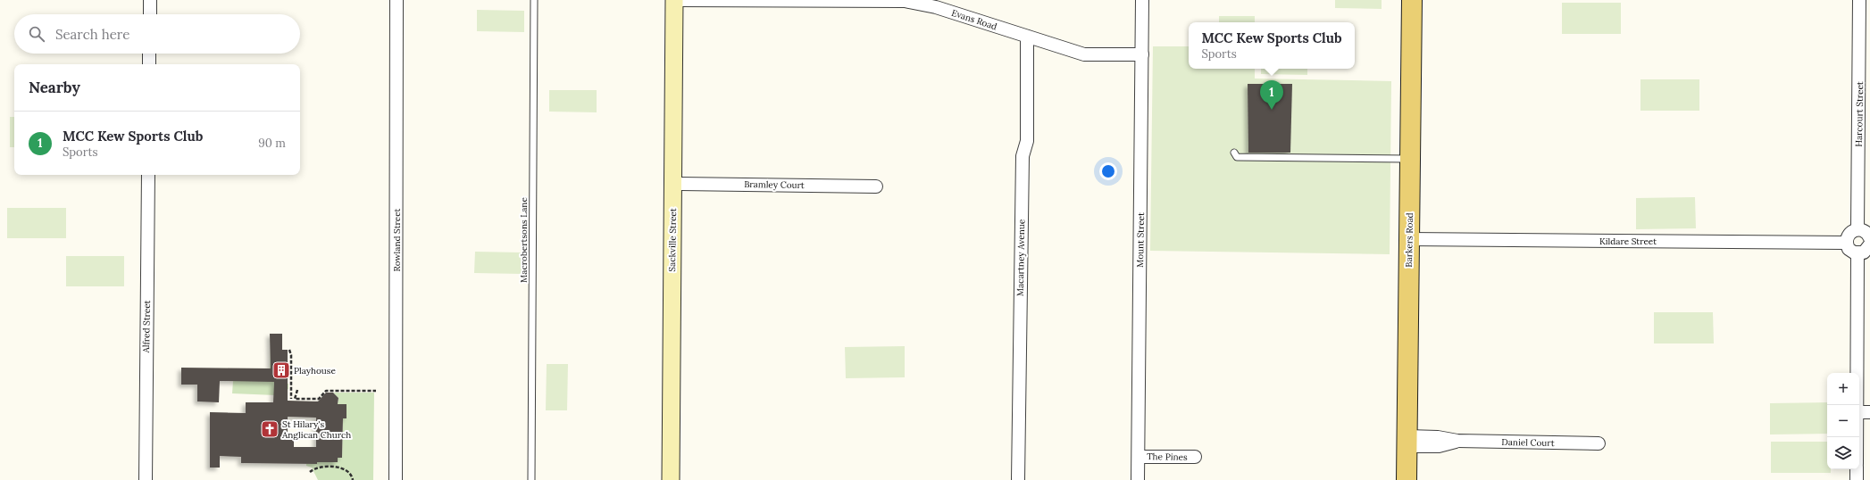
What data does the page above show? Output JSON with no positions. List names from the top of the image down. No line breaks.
{"streets":{"main road":["Barkers Road"],"street":["Evans Road","Harcourt Street","Bramley Court","Rowland Street","Sackville Street","Mount Street","Kildare Street","Macartney Avenue","Alfred Street","Daniel Court","The Pines"],"lane":["Macrobertsons Lane"]},"crossings":[["Evans Road","Sackville Street"],["Evans Road","Mount Street"],["Evans Road","Macartney Avenue"],["Bramley Court","Sackville Street"],["Mount Street","The Pines"],["Barkers Road","Kildare Street"],["Barkers Road","Daniel Court"]],"places":{"building":["Playhouse"],"church":["St Hilary's Anglican Church"]},"page":{"search":"Search here","popup":["MCC Kew Sports Club","Sports"],"heading":"Nearby","pins":"1","list":[{"mark":"1","name":"MCC Kew Sports Club","note":"Sports","value":"90 m"}],"map_buttons":["+","−"]}}
